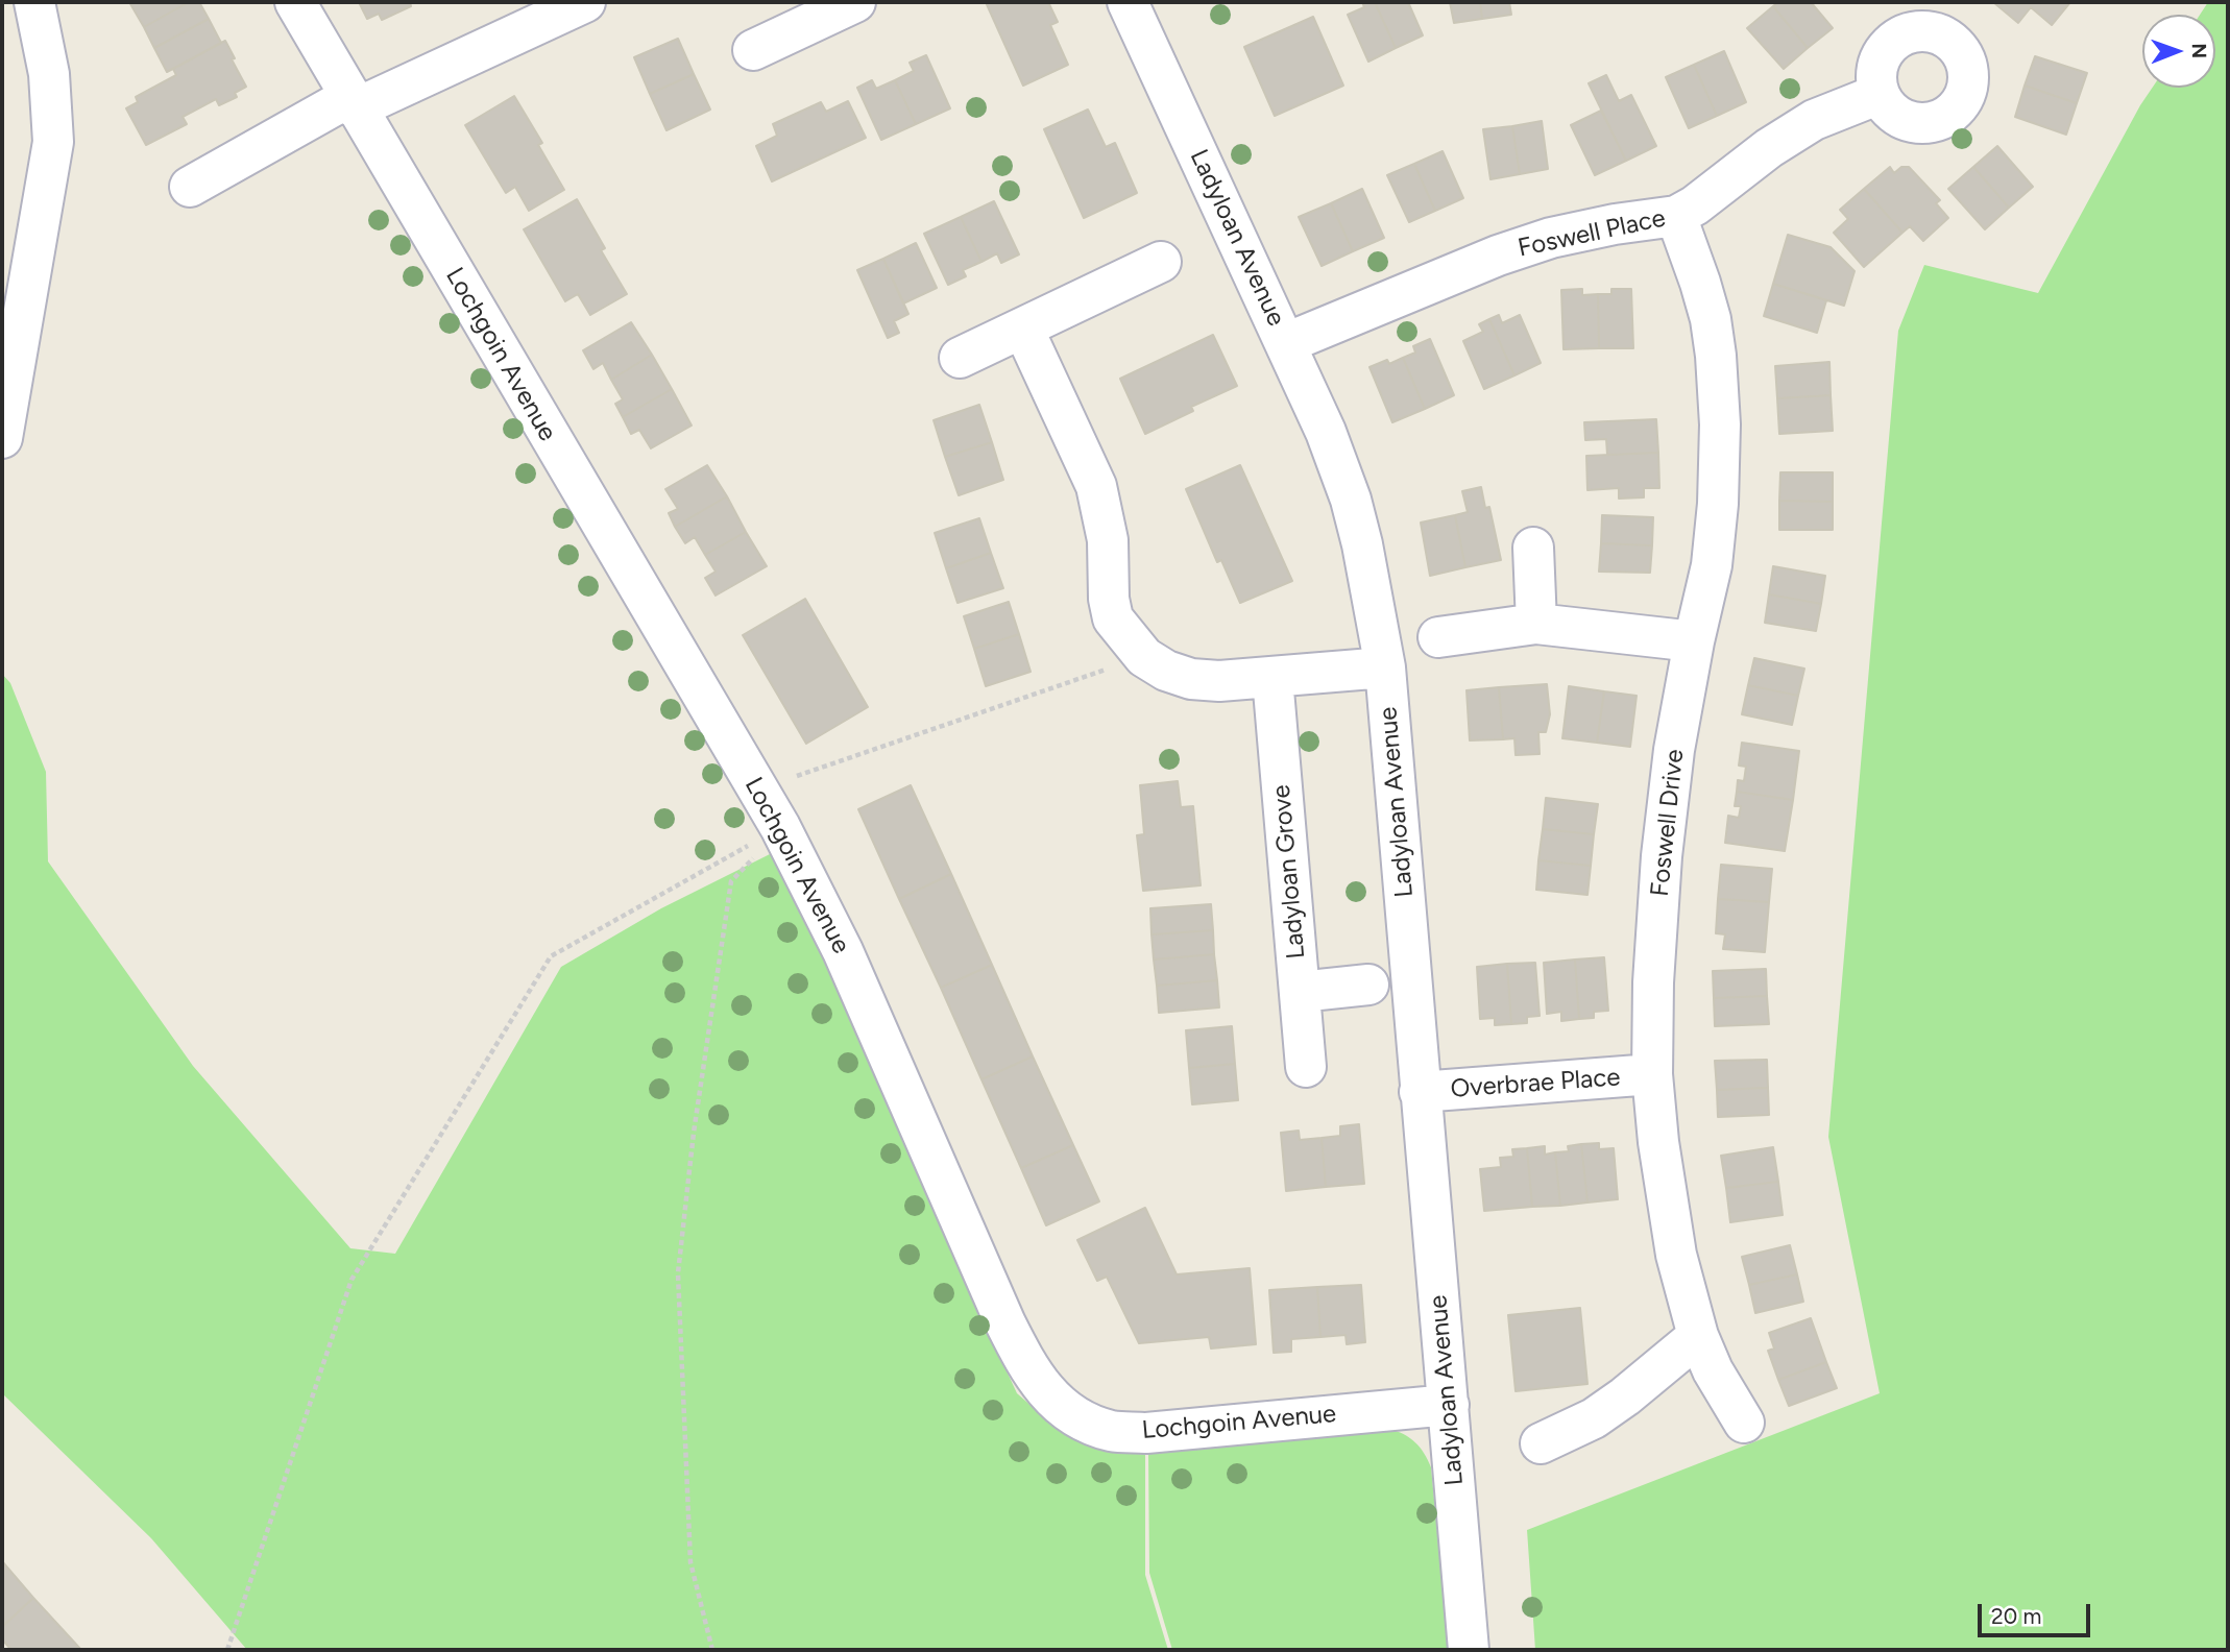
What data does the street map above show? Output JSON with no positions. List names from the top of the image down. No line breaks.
{"streets":{"street":["Foswell Place","Ladyloan Avenue","Lochgoin Avenue","Foswell Drive","Ladyloan Grove","Overbrae Place"]},"crossings":[["Foswell Place","Ladyloan Avenue"],["Foswell Place","Foswell Drive"],["Ladyloan Avenue","Lochgoin Avenue"],["Ladyloan Avenue","Overbrae Place"],["Foswell Drive","Overbrae Place"]],"scale_bar":"20 m","north":"right"}
